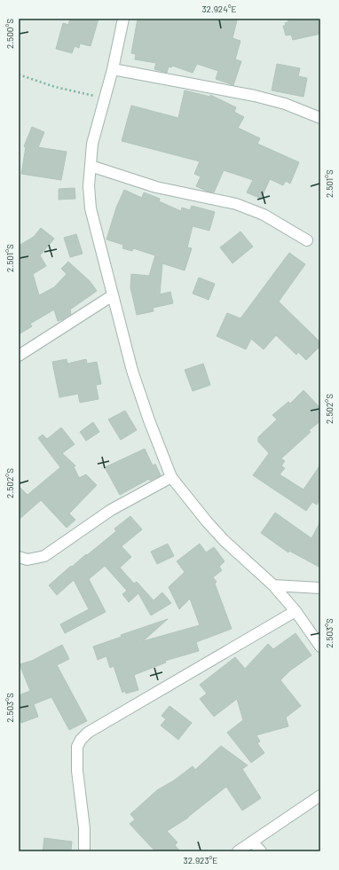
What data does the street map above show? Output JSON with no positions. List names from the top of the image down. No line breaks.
{"coordinates":["32.924°E","2.500°S","2.501°S","2.502°S","2.503°S","32.923°E"]}
